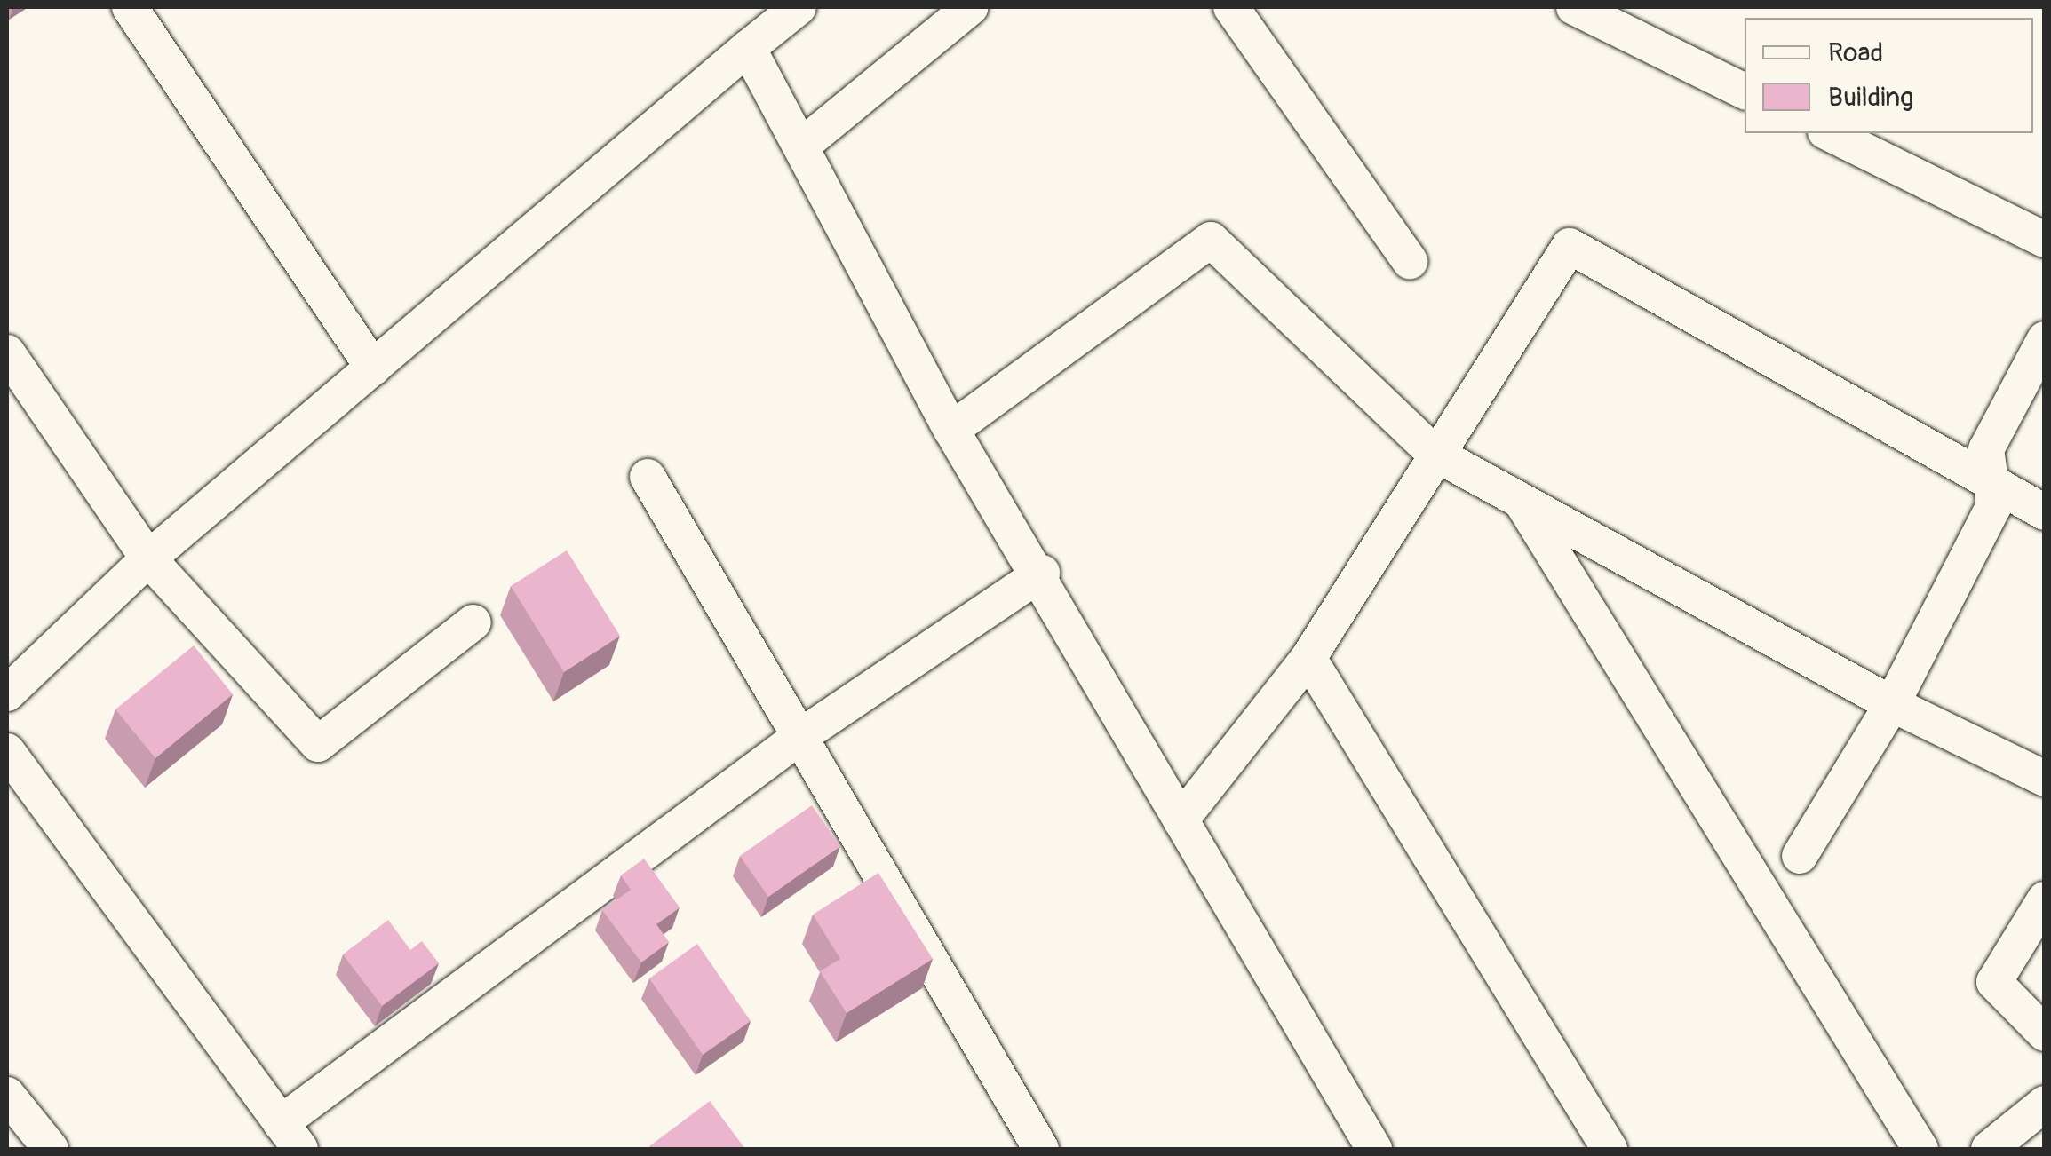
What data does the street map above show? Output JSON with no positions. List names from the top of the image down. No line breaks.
{"legend":["Road","Building"]}
